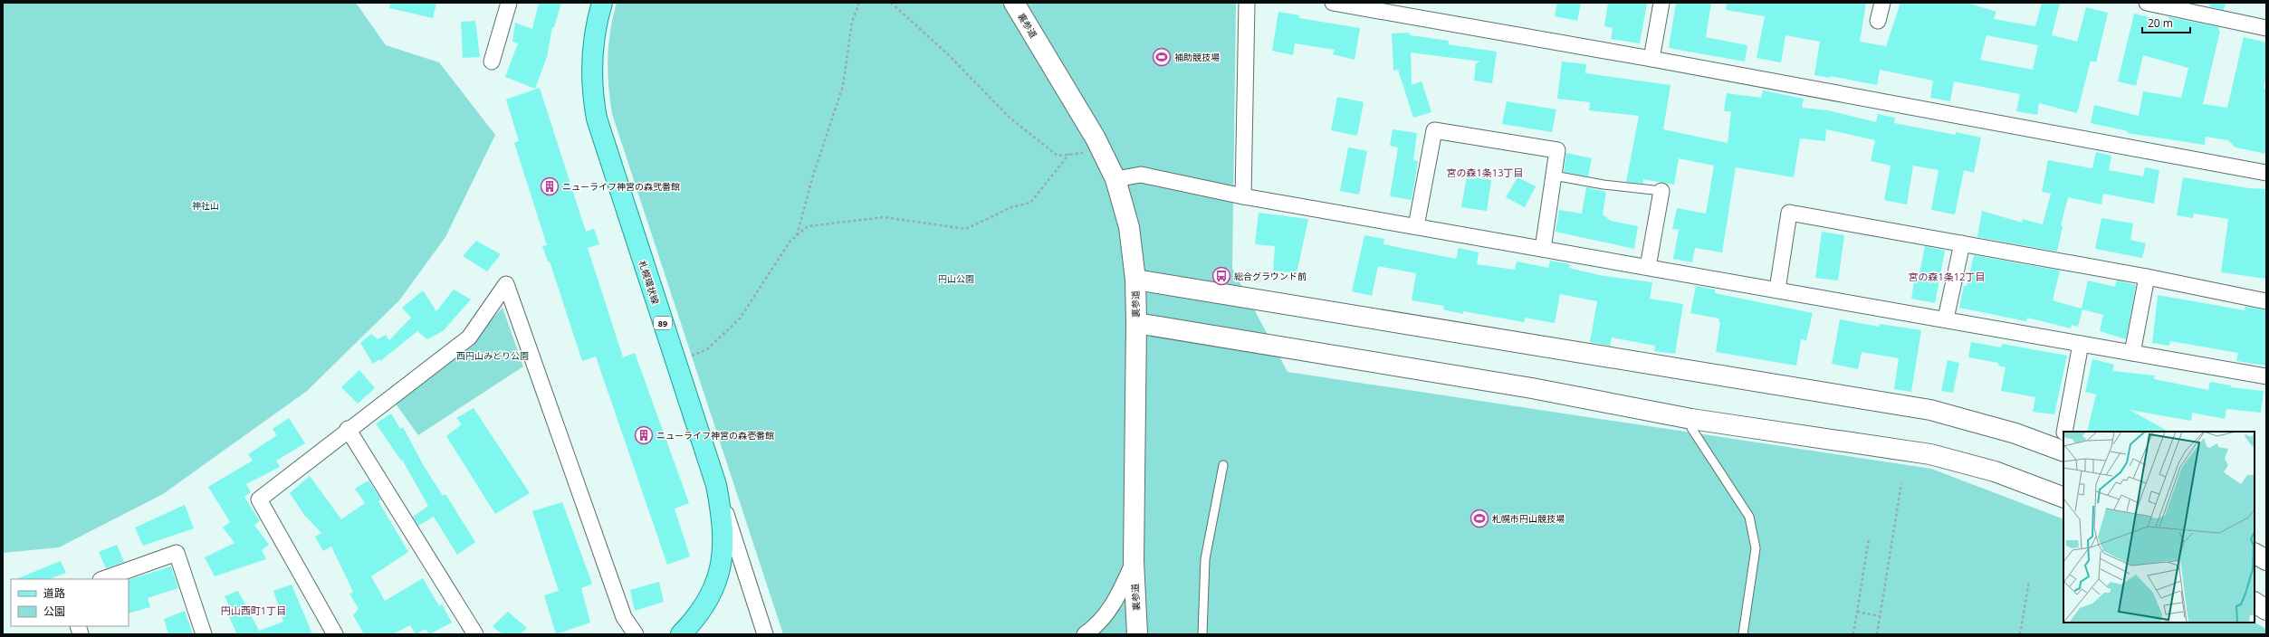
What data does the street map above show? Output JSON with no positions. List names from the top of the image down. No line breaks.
{"streets":{"main road":["札幌環状線","89"],"street":["裏参道"]},"districts":["宮の森1条13丁目","宮の森1条12丁目","円山西町1丁目"],"parks":["神社山","円山公園","西円山みどり公園"],"places":{"sports":["補助競技場","札幌市円山競技場"],"building":["ニューライフ神宮の森弐番館","ニューライフ神宮の森壱番館"],"bus stop":["総合グラウンド前"]},"legend":["道路","公園"],"scale_bar":"20 m"}
